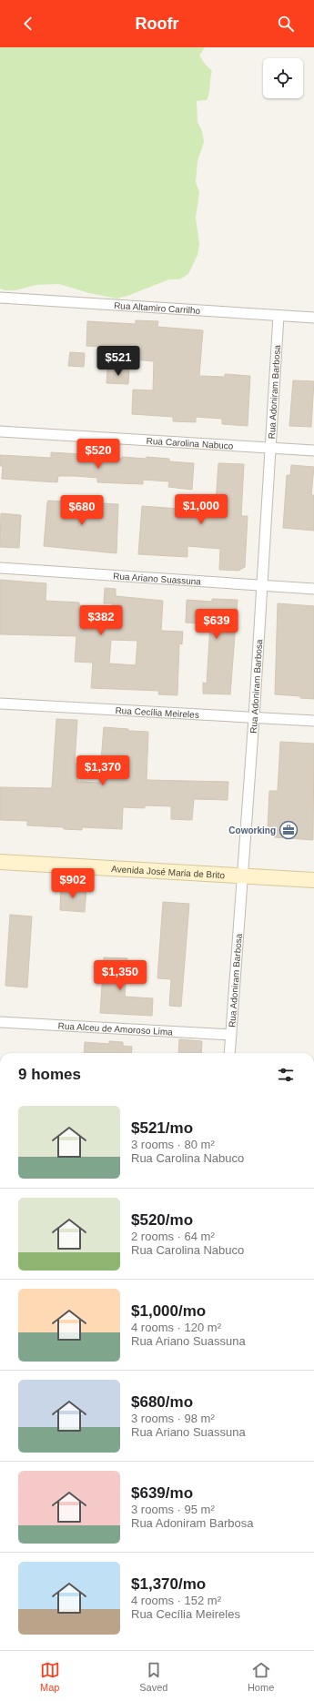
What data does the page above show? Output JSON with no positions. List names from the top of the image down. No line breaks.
{"streets":{"main road":["Avenida José Maria de Brito"],"street":["Rua Altamiro Carrilho","Rua Adoniram Barbosa","Rua Carolina Nabuco","Rua Ariano Suassuna","Rua Cecília Meireles","Rua Alceu de Amoroso Lima"]},"crossings":[["Rua Altamiro Carrilho","Rua Adoniram Barbosa"],["Rua Adoniram Barbosa","Rua Carolina Nabuco"],["Rua Adoniram Barbosa","Rua Ariano Suassuna"],["Rua Adoniram Barbosa","Rua Cecília Meireles"],["Rua Adoniram Barbosa","Avenida José Maria de Brito"],["Rua Adoniram Barbosa","Rua Alceu de Amoroso Lima"]],"places":{"office":["Coworking"]},"page":{"header":"Roofr","price":["$521","$520","$1,000","$680","$382","$639","$1,370","$902","$1,350"],"heading":"9 homes","list":[{"name":"$521/mo","note":"3 rooms · 80 m² · Rua Carolina Nabuco"},{"name":"$520/mo","note":"2 rooms · 64 m² · Rua Carolina Nabuco"},{"name":"$1,000/mo","note":"4 rooms · 120 m² · Rua Ariano Suassuna"},{"name":"$680/mo","note":"3 rooms · 98 m² · Rua Ariano Suassuna"},{"name":"$639/mo","note":"3 rooms · 95 m² · Rua Adoniram Barbosa"},{"name":"$1,370/mo","note":"4 rooms · 152 m² · Rua Cecília Meireles"}],"tabs":["Map","Saved","Home"]}}
